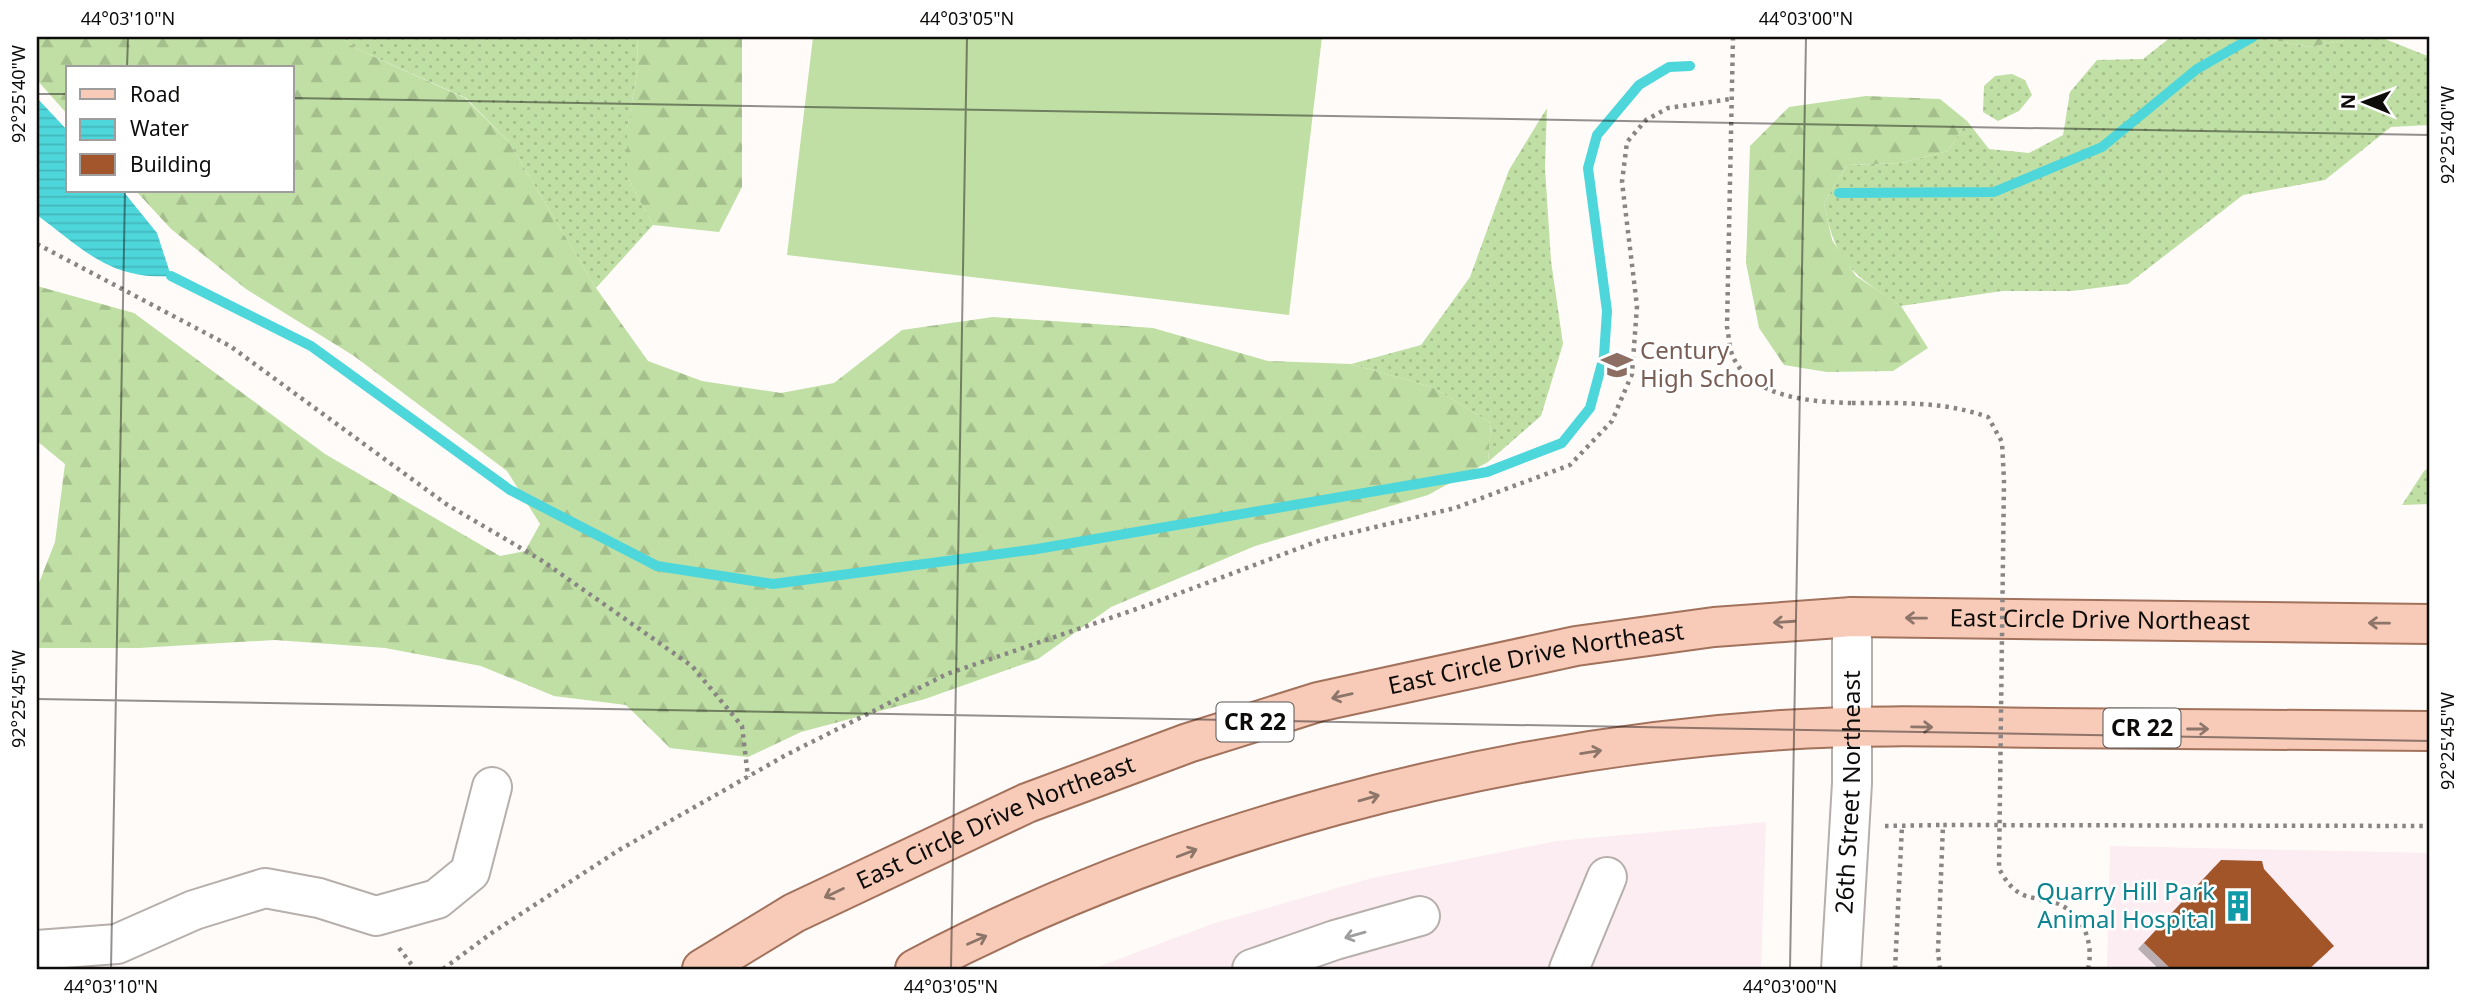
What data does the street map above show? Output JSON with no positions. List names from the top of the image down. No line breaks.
{"streets":{"main road":["East Circle Drive Northeast","CR 22"],"street":["26th Street Northeast"]},"crossings":[["East Circle Drive Northeast","26th Street Northeast"],["CR 22","26th Street Northeast"]],"places":{"school or university":["Century High School"],"building":["Quarry Hill Park Animal Hospital"]},"legend":["Road","Water","Building"],"north":"left","coordinates":["44°03'10\"N","44°03'05\"N","44°03'00\"N","92°25'40\"W","92°25'45\"W"]}
